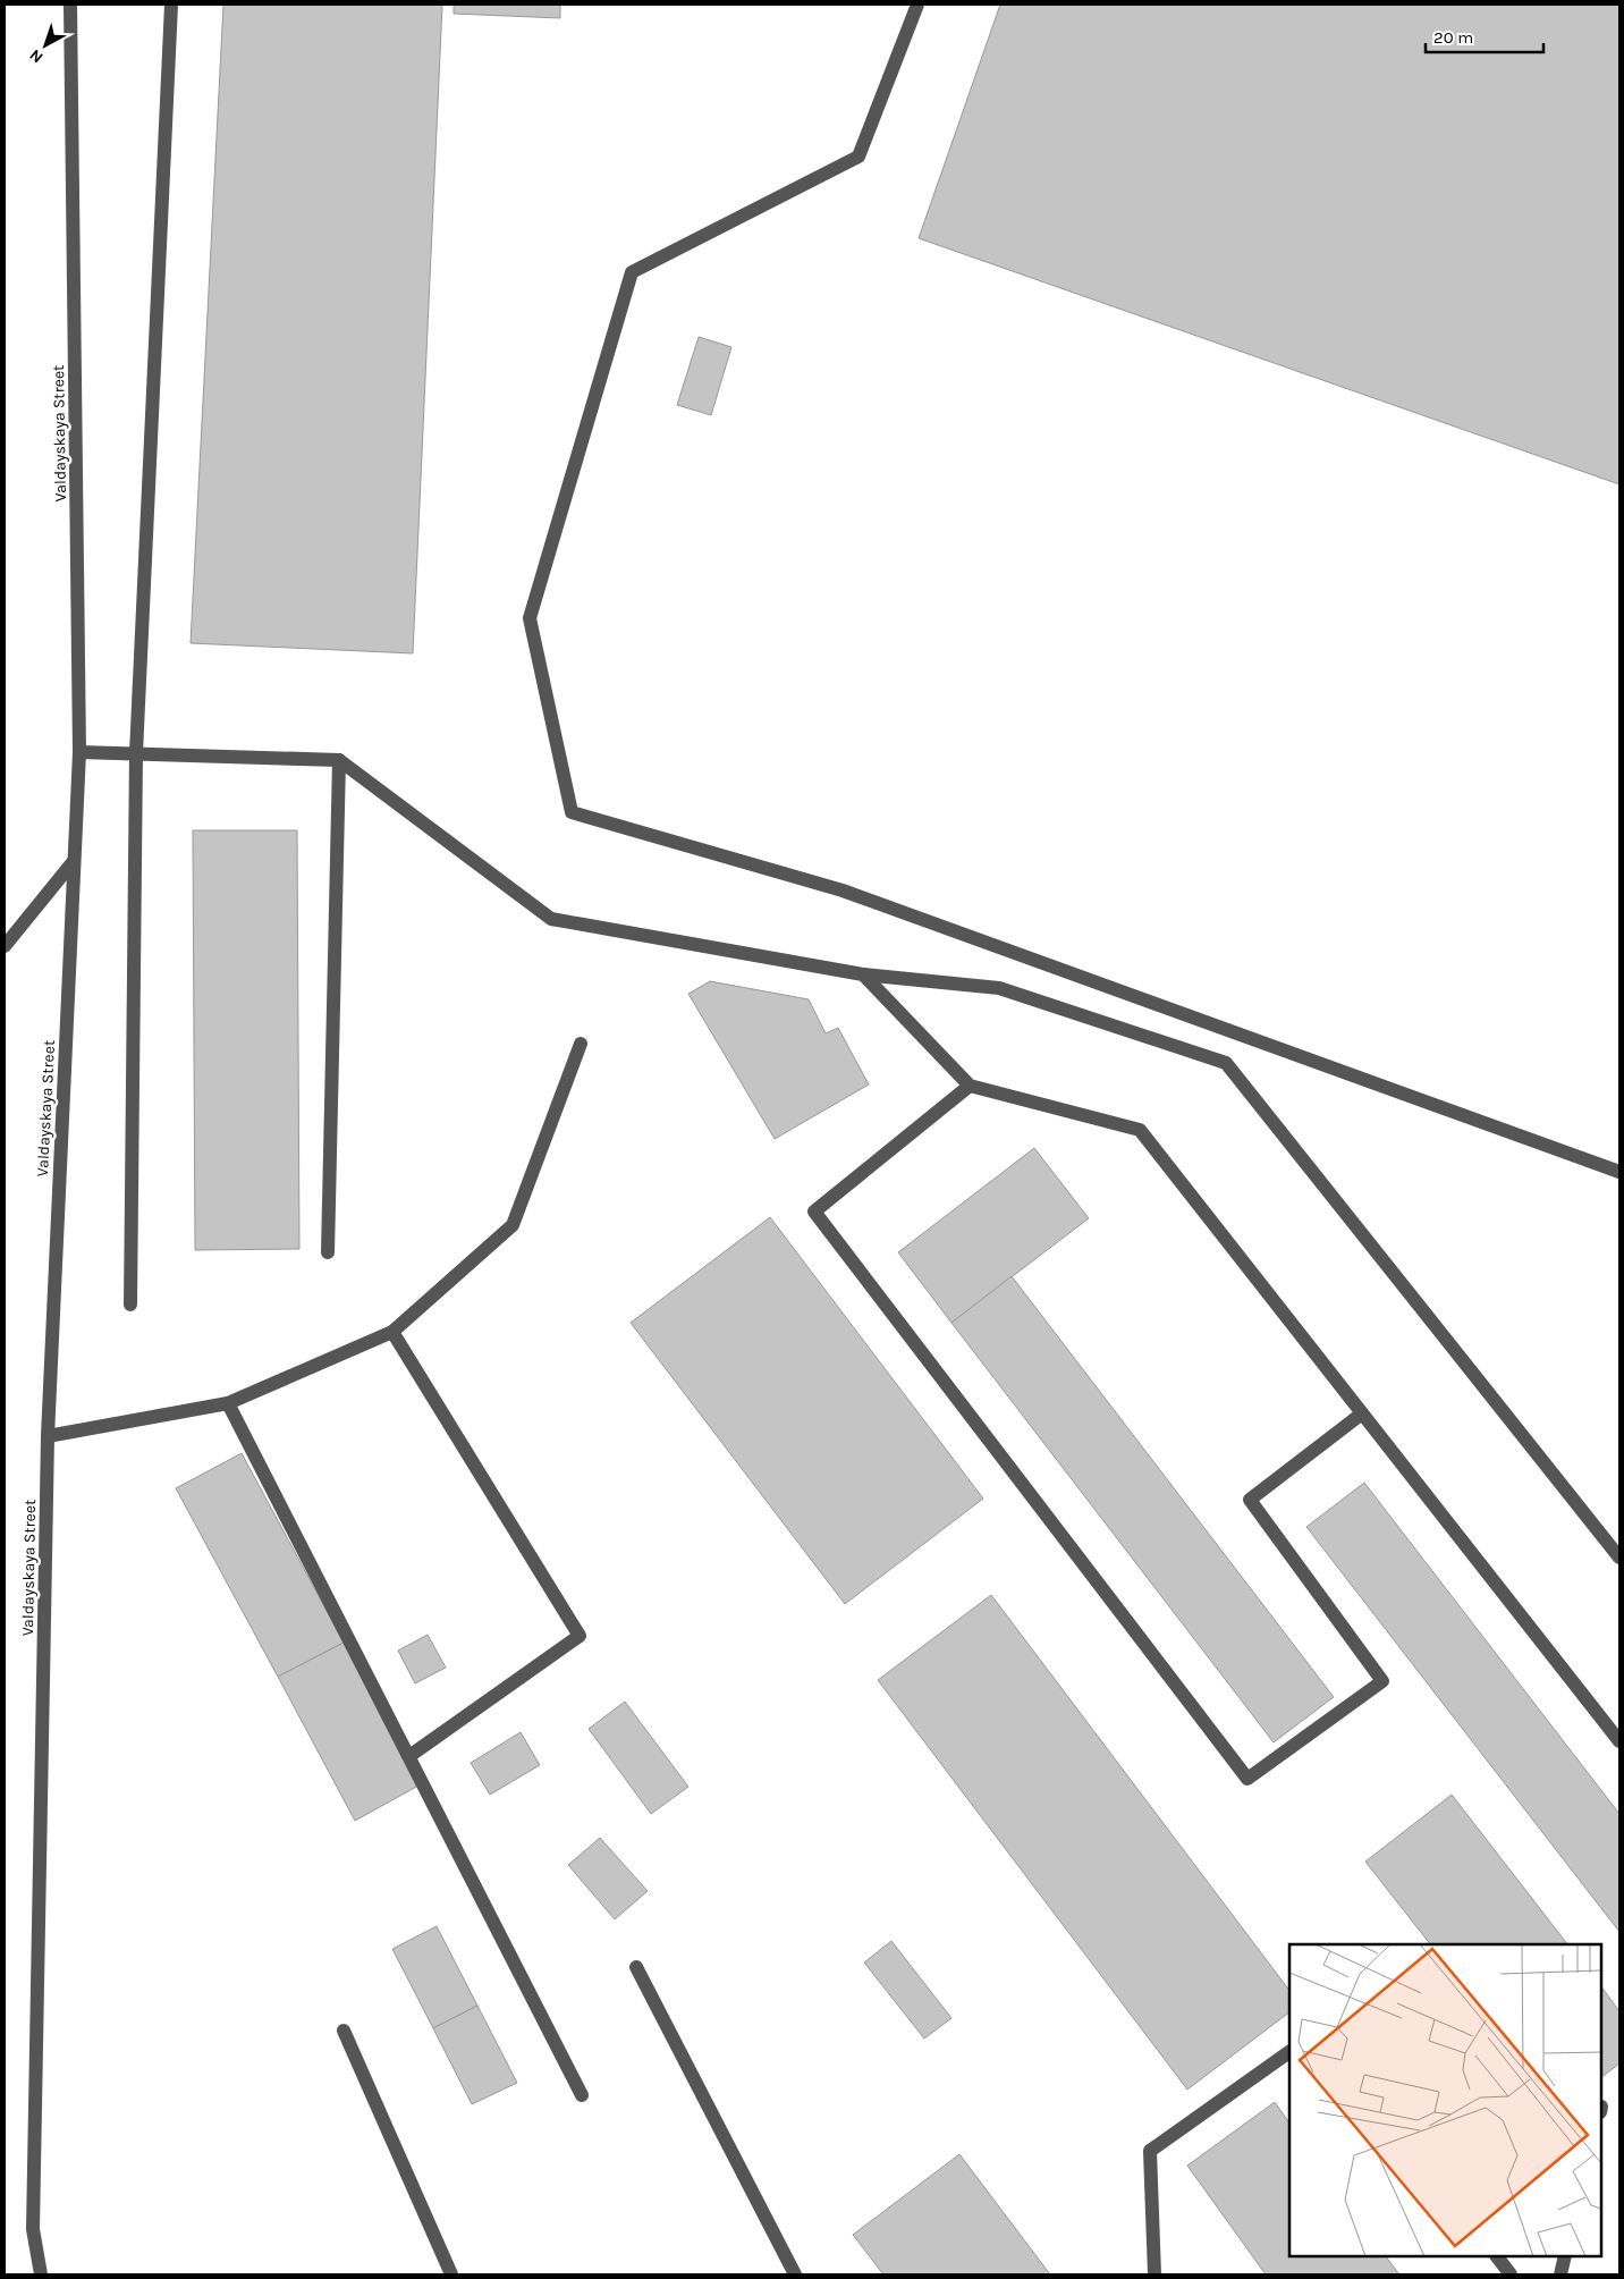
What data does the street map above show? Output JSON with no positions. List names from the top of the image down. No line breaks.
{"streets":{"street":["Valdayskaya Street"]},"scale_bar":"20 m","north":"bottom left"}
